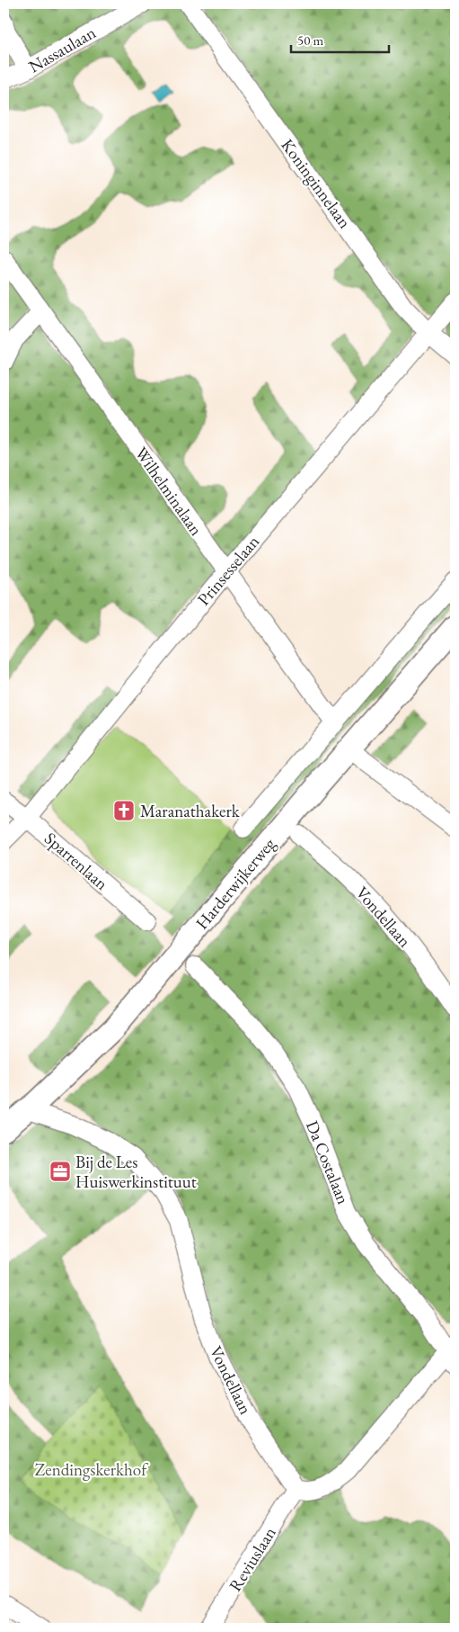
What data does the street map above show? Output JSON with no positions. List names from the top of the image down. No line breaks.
{"streets":{"main road":["Harderwijkerweg"],"street":["Nassaulaan","Koninginnelaan","Wilhelminalaan","Prinsesselaan","Sparrenlaan","Vondellaan","Da Costalaan","Reviuslaan"]},"crossings":[["Koninginnelaan","Prinsesselaan"],["Wilhelminalaan","Prinsesselaan"],["Wilhelminalaan","Harderwijkerweg"],["Prinsesselaan","Sparrenlaan"],["Harderwijkerweg","Vondellaan"],["Vondellaan","Reviuslaan"]],"parks":["Zendingskerkhof"],"places":{"church":["Maranathakerk"],"office":["Bij de Les Huiswerkinstituut"]},"scale_bar":"50 m"}
